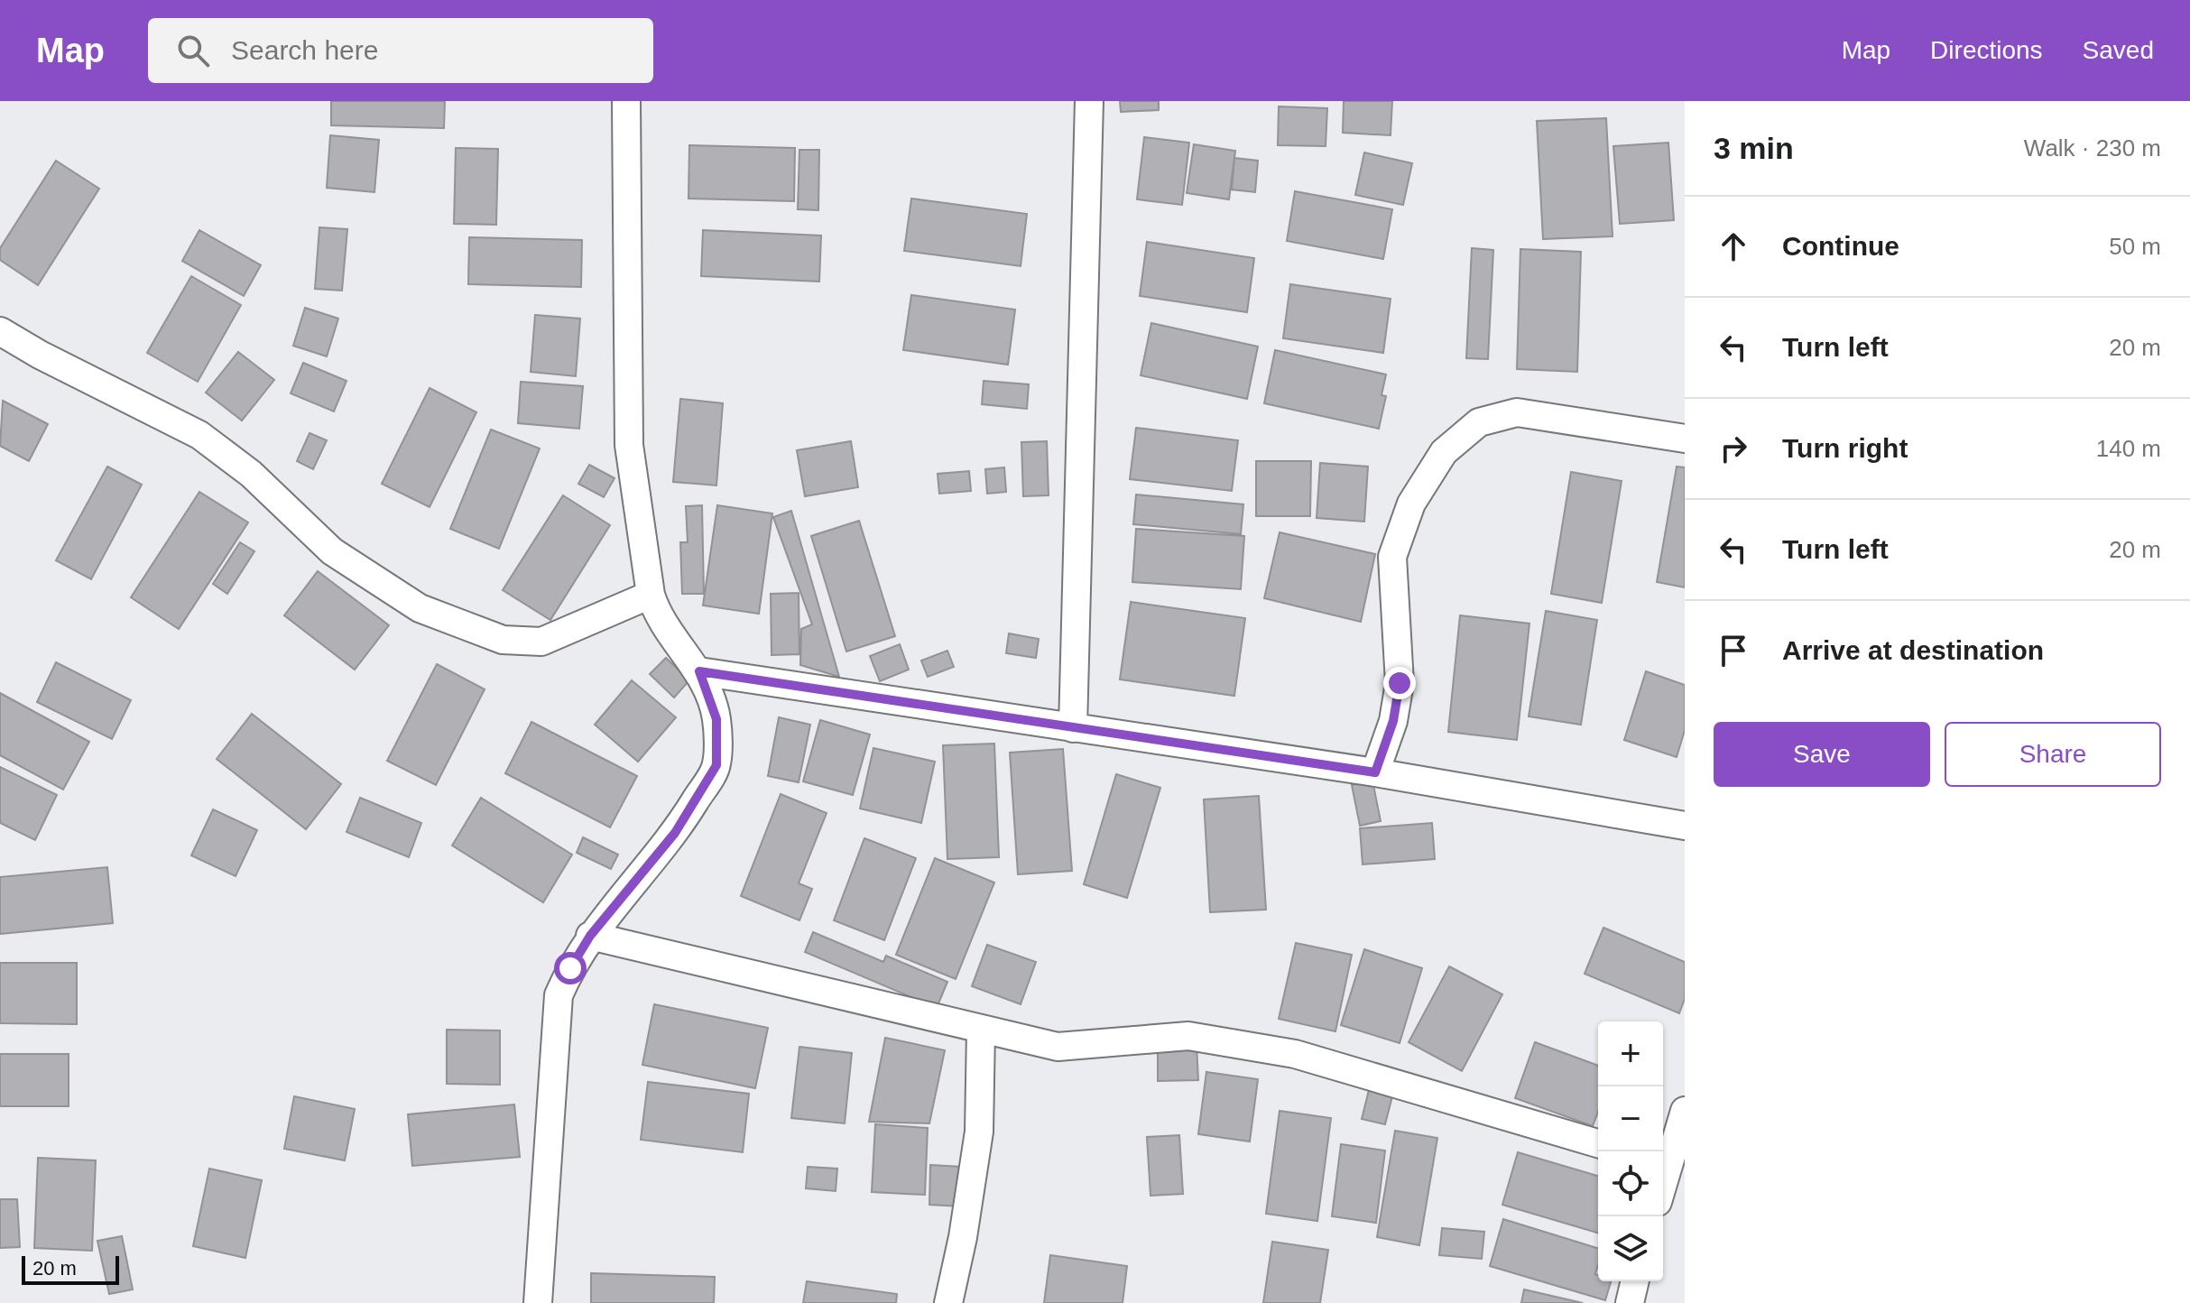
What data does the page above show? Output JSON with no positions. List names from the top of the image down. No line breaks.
{"scale_bar":"20 m","page":{"header":"Map","search":"Search here","nav":["Map","Directions","Saved"],"heading":["3 min","Walk · 230 m"],"list":[["Continue","50 m"],["Turn left","20 m"],["Turn right","140 m"],["Turn left","20 m"],"Arrive at destination"],"buttons":["Save","Share"],"map_buttons":["+","−"],"scale":"20 m"}}
